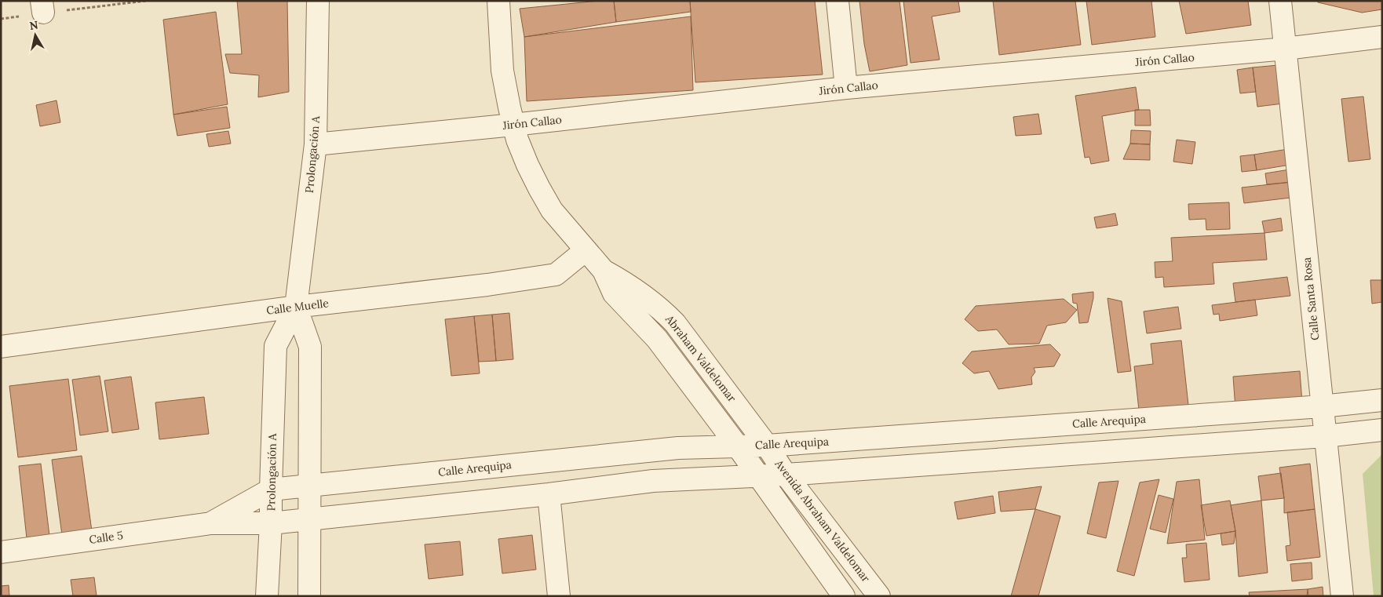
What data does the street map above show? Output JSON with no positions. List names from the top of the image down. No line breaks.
{"streets":{"street":["Jirón Callao","Prolongación A","Calle Santa Rosa","Calle Muelle","Abraham Valdelomar","Calle Arequipa","Avenida Abraham Valdelomar","Calle 5"]},"crossings":[["Jirón Callao","Prolongación A"],["Jirón Callao","Calle Santa Rosa"],["Jirón Callao","Abraham Valdelomar"],["Prolongación A","Calle Muelle"],["Prolongación A","Calle Arequipa"],["Calle Santa Rosa","Calle Arequipa"],["Calle Muelle","Abraham Valdelomar"],["Abraham Valdelomar","Calle Arequipa"],["Abraham Valdelomar","Avenida Abraham Valdelomar"],["Calle Arequipa","Avenida Abraham Valdelomar"],["Calle Arequipa","Calle 5"]],"north":"top"}
